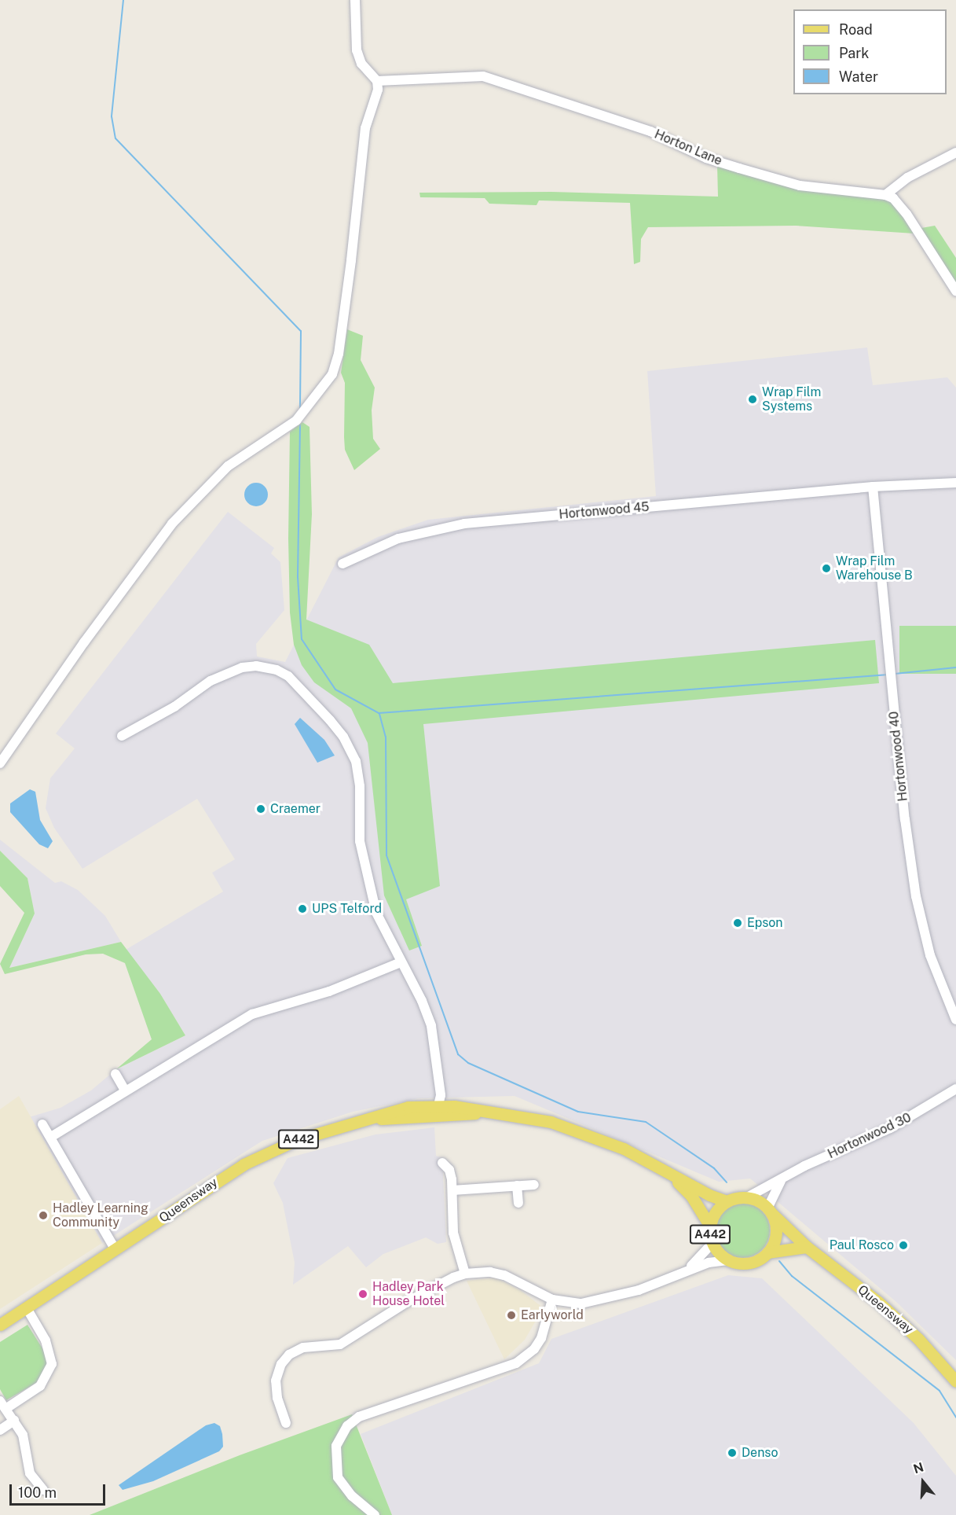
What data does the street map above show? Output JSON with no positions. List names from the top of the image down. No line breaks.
{"streets":{"main road":["A442","Queensway"],"street":["Horton Lane","Hortonwood 45","Hortonwood 40","Hortonwood 30"]},"crossings":[["Hortonwood 45","Hortonwood 40"],["Hortonwood 30","A442"],["Hortonwood 30","Queensway"],["A442","Queensway"]],"places":["Wrap Film Systems","Wrap Film Warehouse B","Craemer","UPS Telford","Epson","Hadley Learning Community","Paul Rosco","Hadley Park House Hotel","Earlyworld","Denso"],"legend":["Road","Park","Water"],"scale_bar":"100 m","north":"top"}
